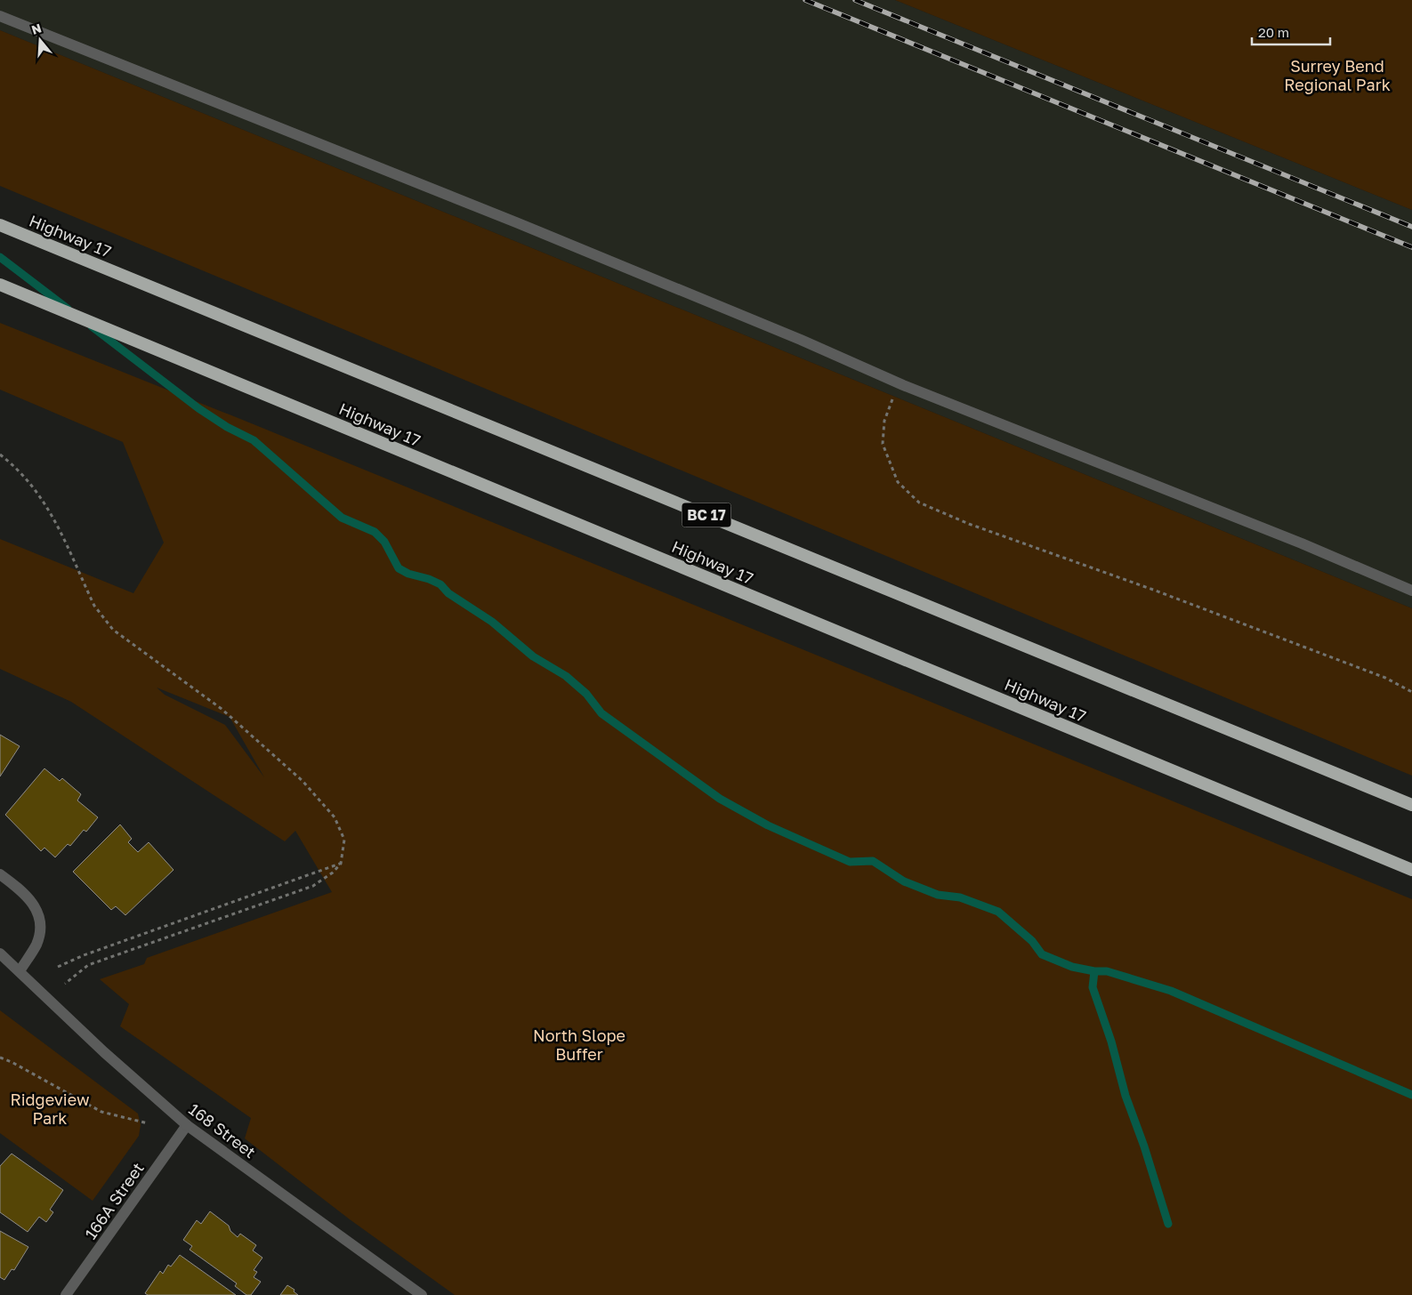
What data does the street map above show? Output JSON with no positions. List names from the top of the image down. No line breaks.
{"streets":{"highway":["Highway 17","BC 17"],"street":["168 Street","166A Street"]},"crossings":[["168 Street","166A Street"]],"parks":["Surrey Bend Regional Park","North Slope Buffer","Ridgeview Park"],"scale_bar":"20 m","north":"top"}
